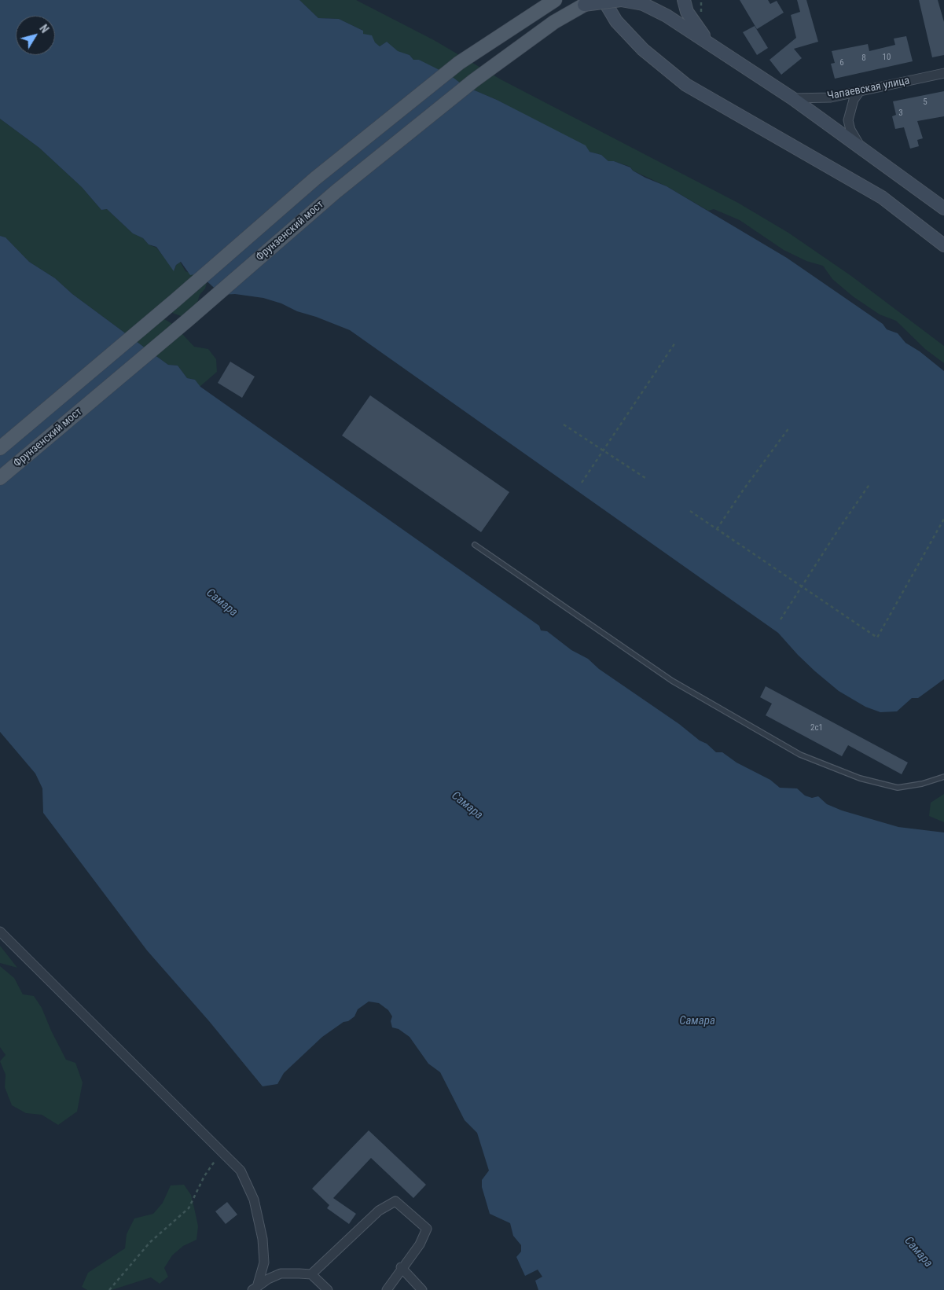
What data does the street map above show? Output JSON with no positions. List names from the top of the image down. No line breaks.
{"streets":{"main road":["Фрунзенский мост"],"street":["Чапаевская улица"]},"water":["Самара"],"house_numbers":["10","8","6","5","3","2с1"],"north":"top right"}
